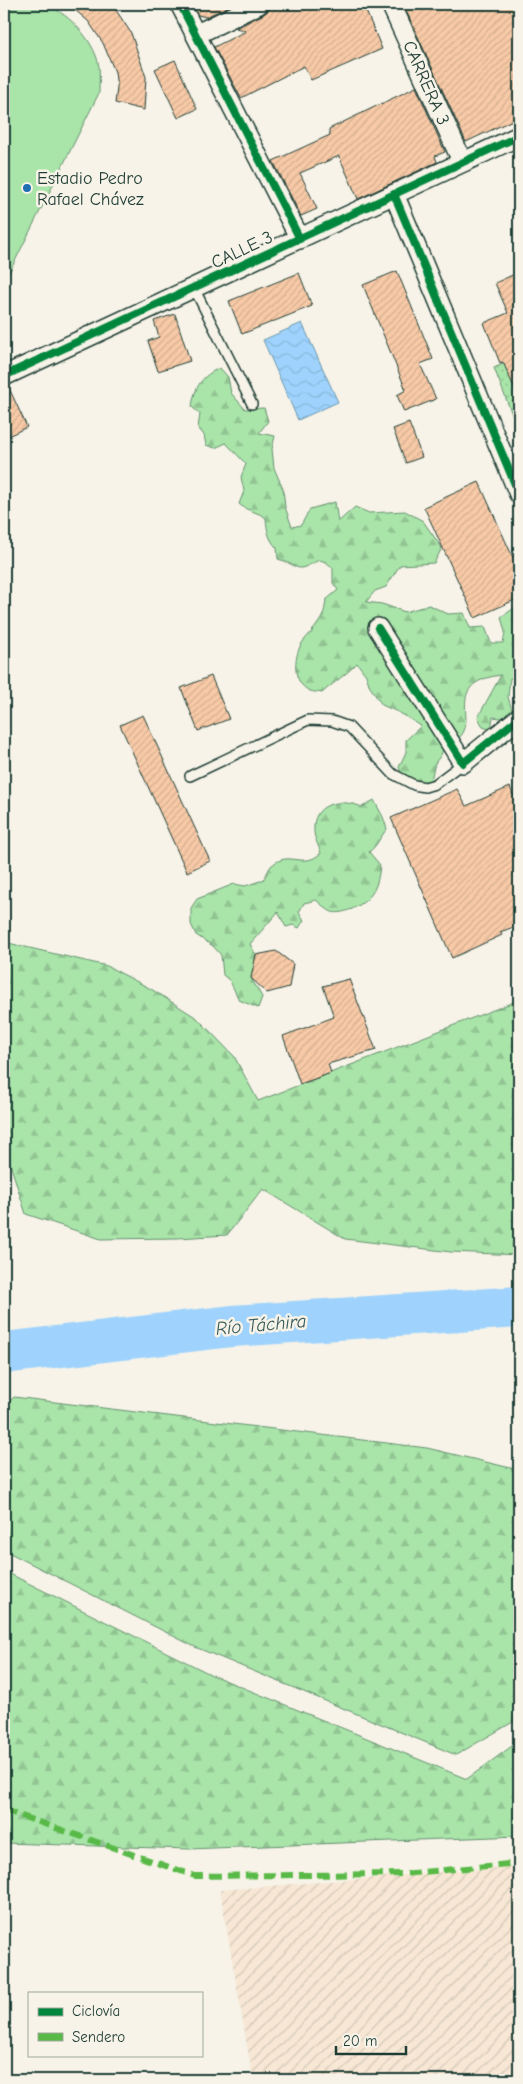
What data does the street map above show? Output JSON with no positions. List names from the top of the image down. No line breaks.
{"streets":{"street":["CARRERA 3","CALLE 3"]},"crossings":[["CARRERA 3","CALLE 3"]],"water":["Río Táchira"],"places":["Estadio Pedro Rafael Chávez"],"legend":["Ciclovía","Sendero"],"scale_bar":"20 m"}
